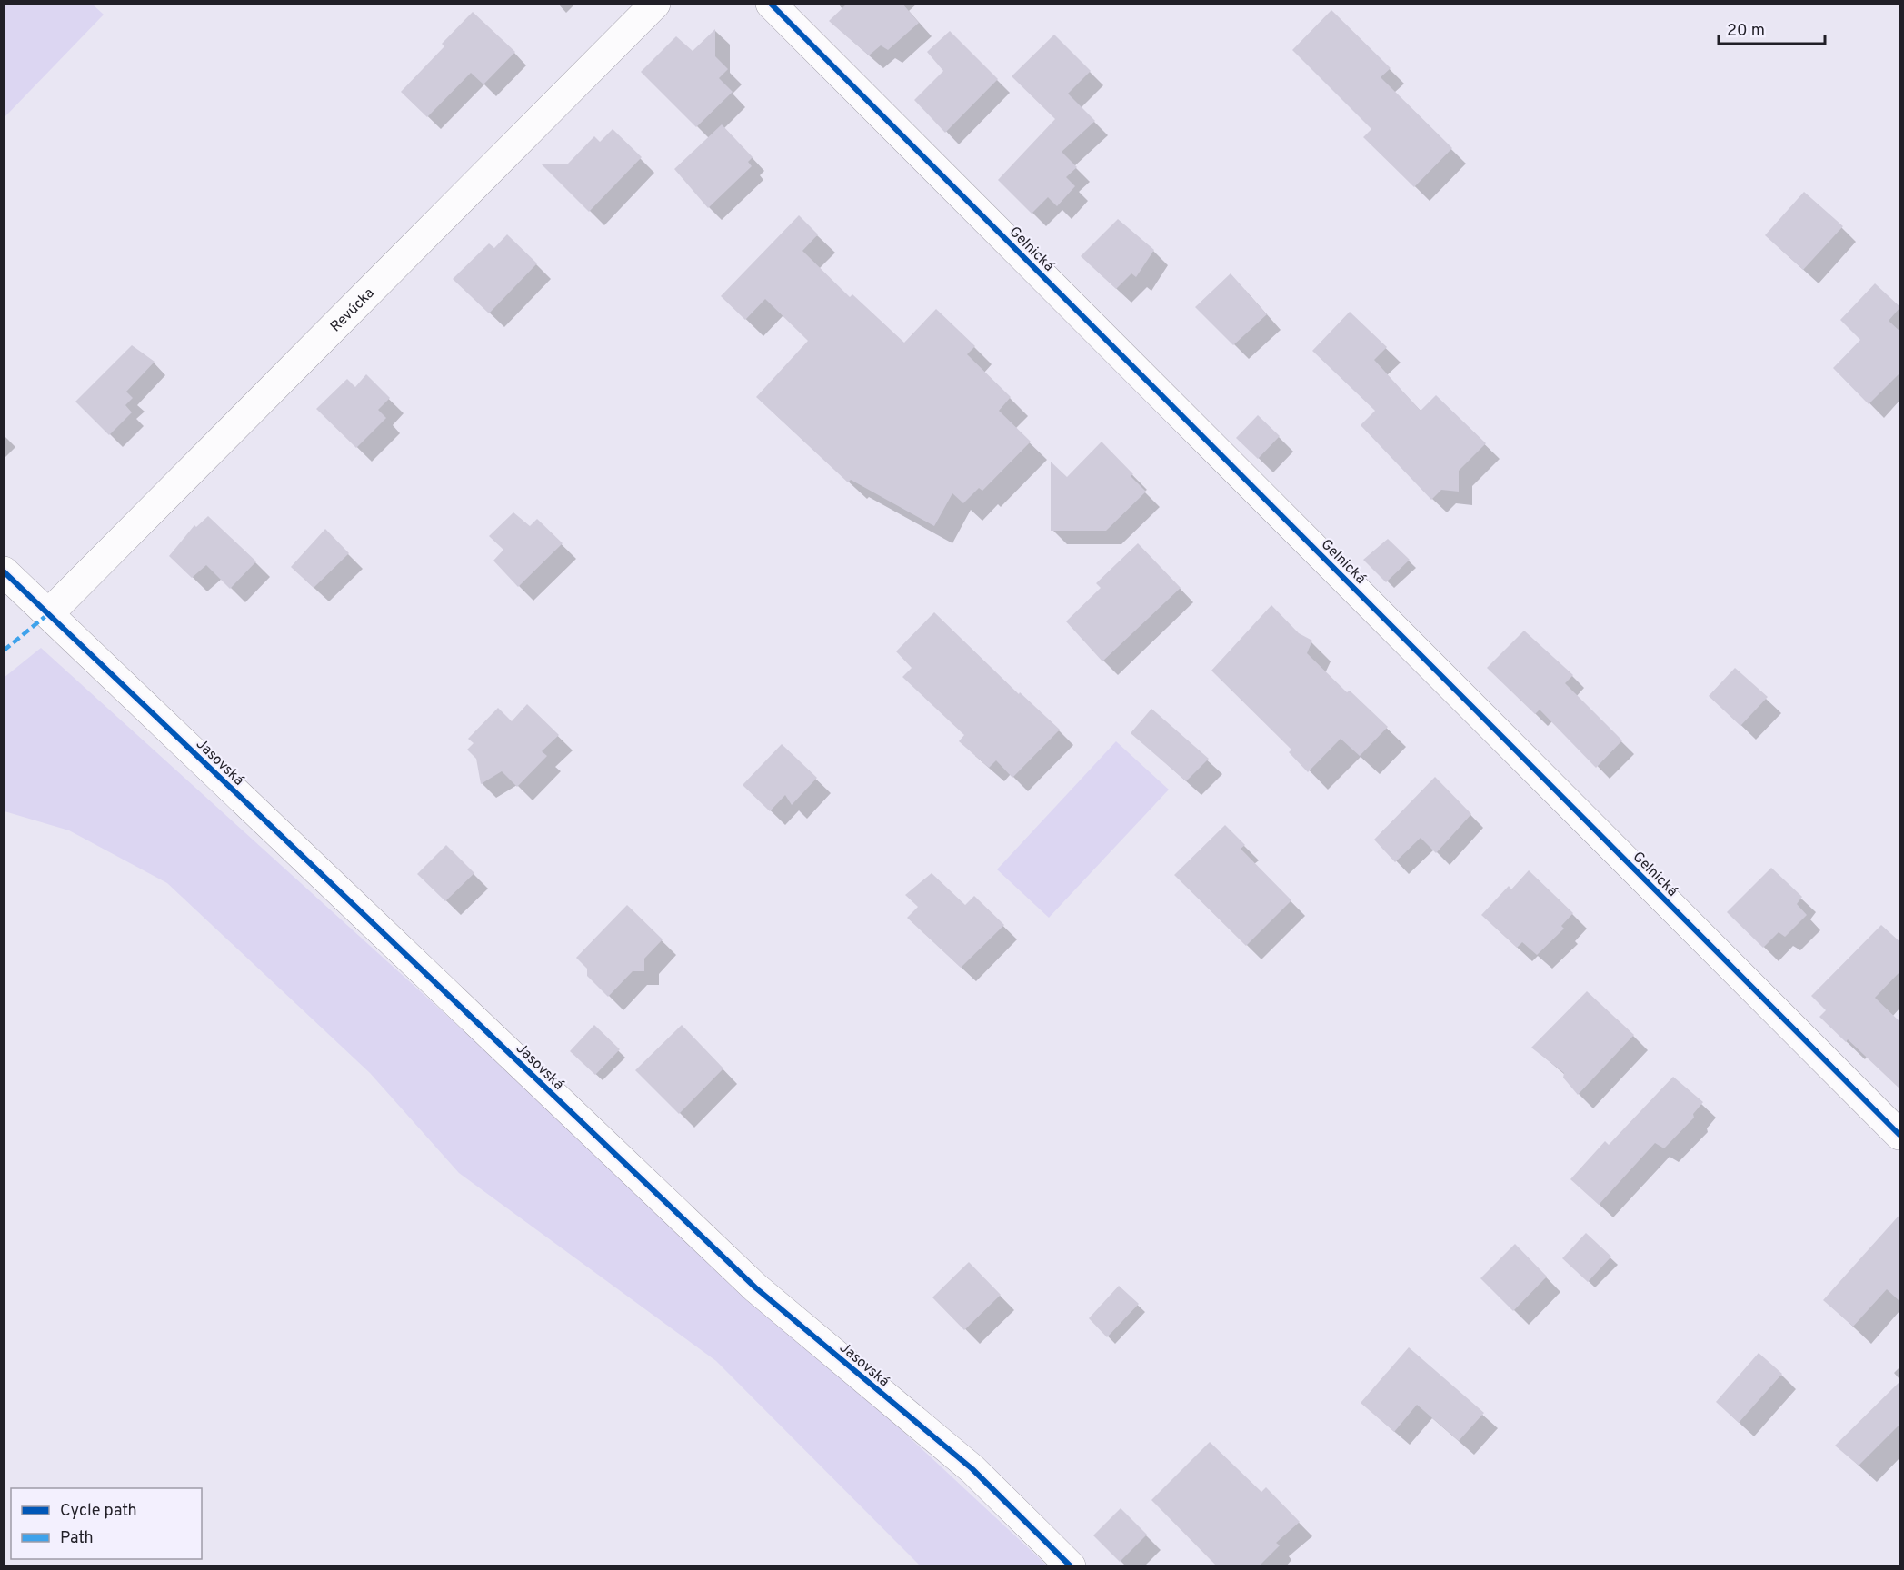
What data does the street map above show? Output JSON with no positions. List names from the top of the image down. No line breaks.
{"streets":{"street":["Gelnická","Revúcka","Jasovská"]},"crossings":[["Revúcka","Jasovská"]],"legend":["Cycle path","Path"],"scale_bar":"20 m"}
